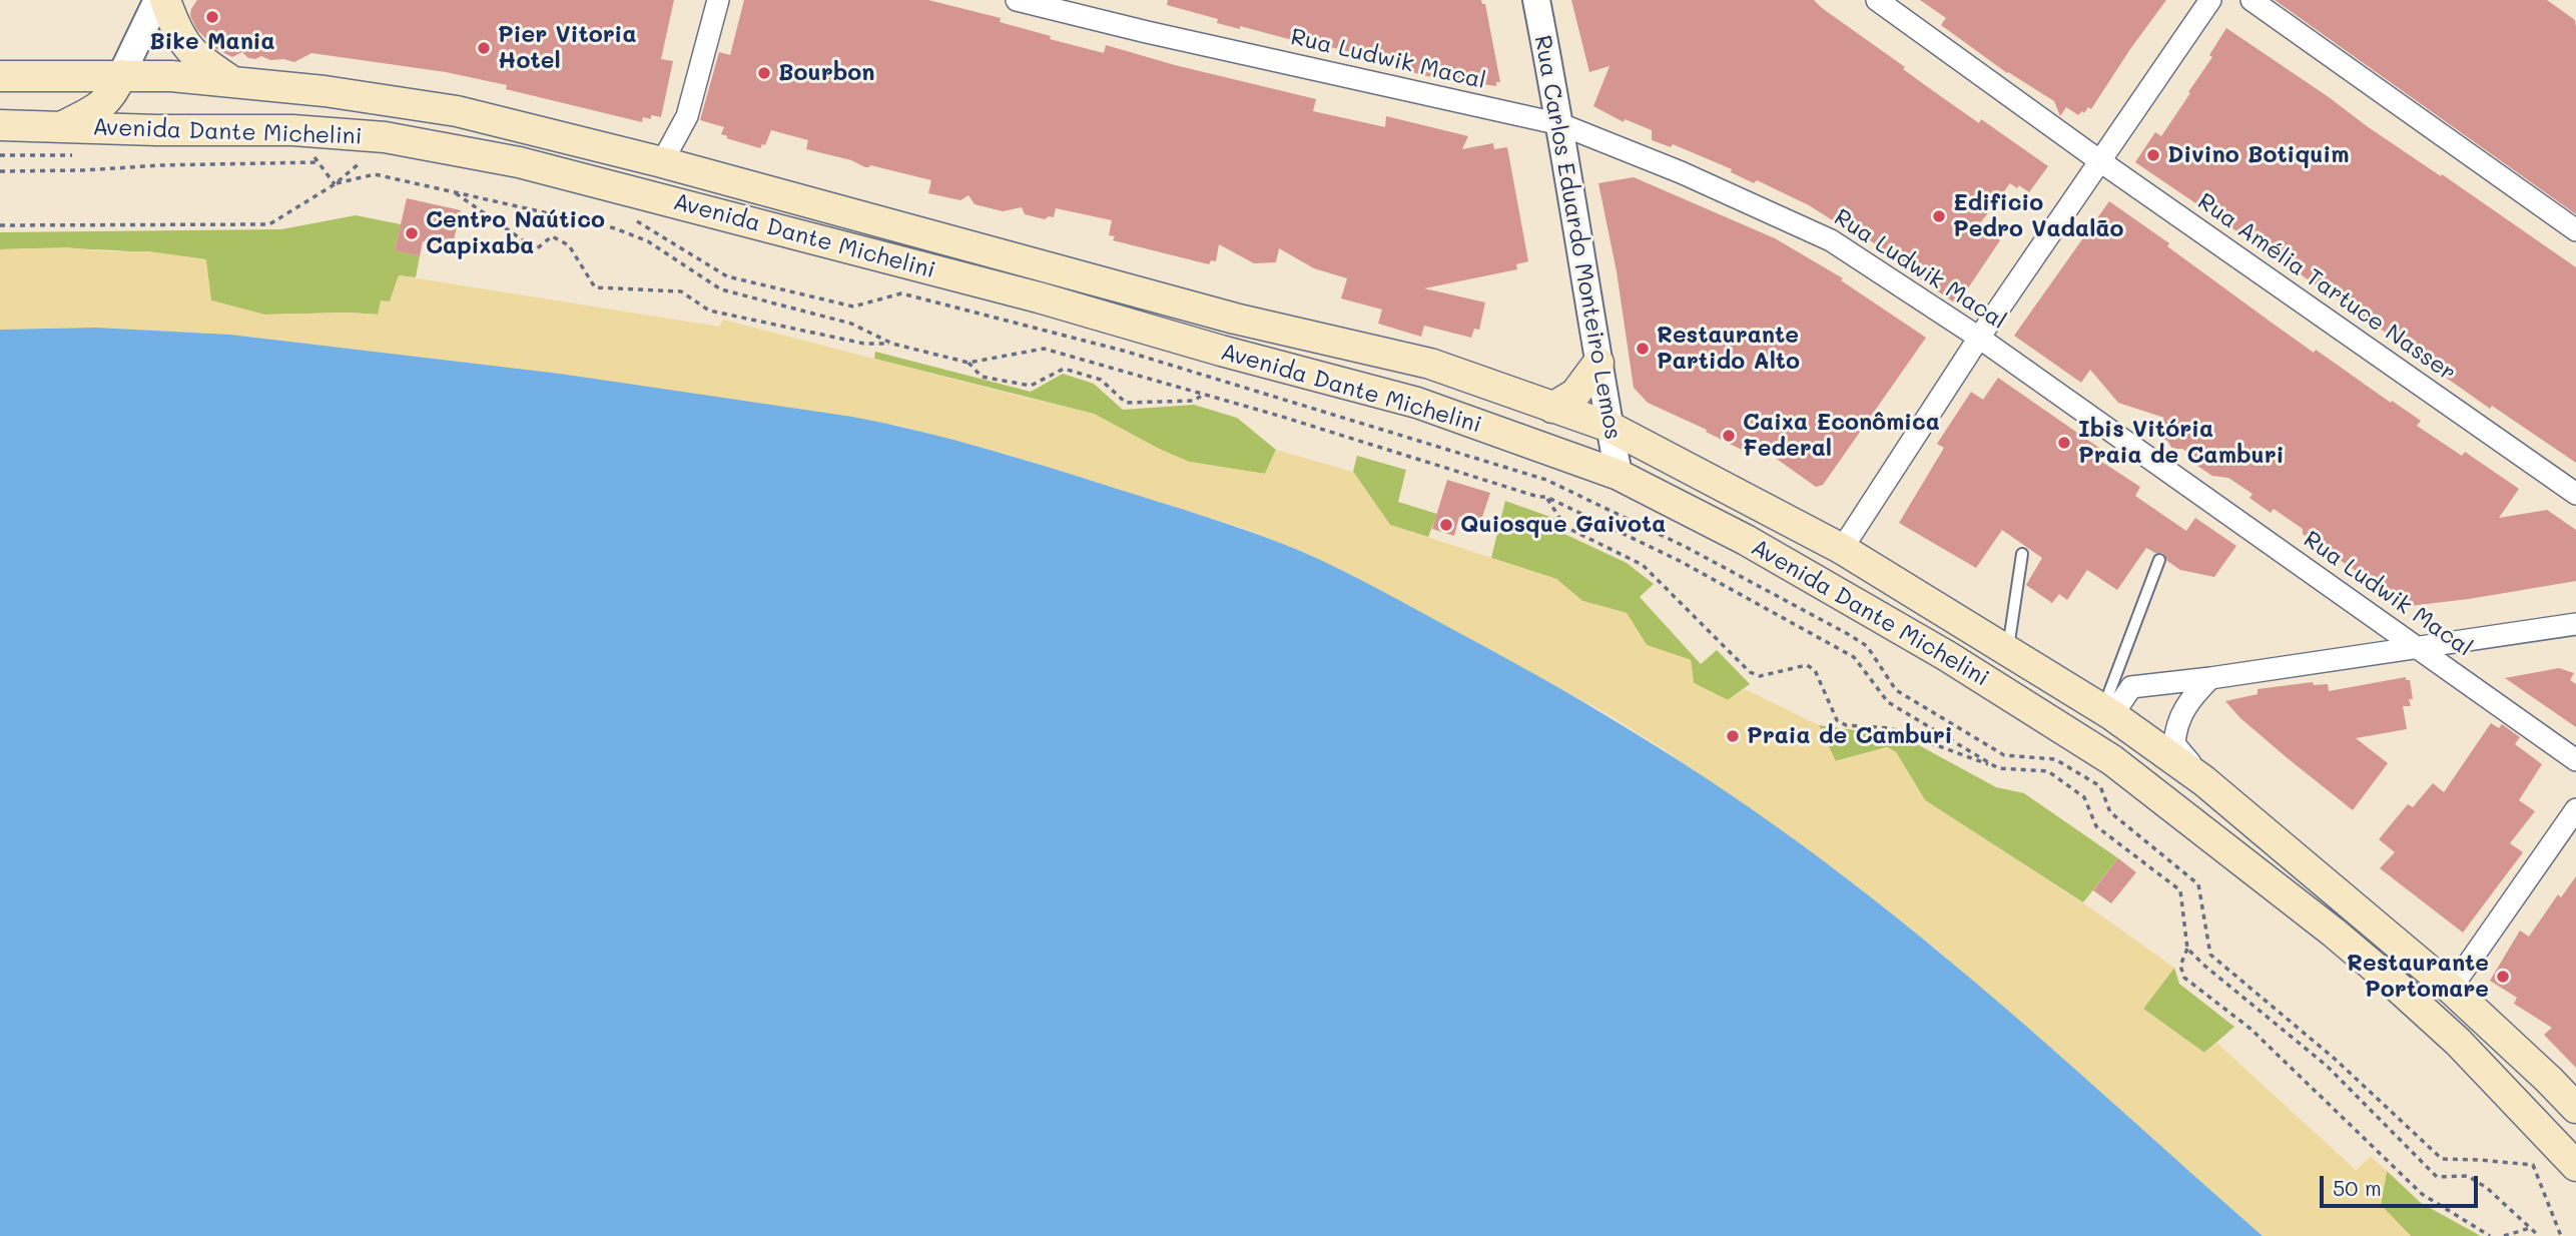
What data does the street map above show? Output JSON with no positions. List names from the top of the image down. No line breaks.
{"streets":{"main road":["Avenida Dante Michelini"],"street":["Rua Ludwik Macal","Rua Carlos Eduardo Monteiro Lemos","Rua Amélia Tartuce Nasser"]},"crossings":[["Rua Ludwik Macal","Rua Carlos Eduardo Monteiro Lemos"],["Avenida Dante Michelini","Rua Carlos Eduardo Monteiro Lemos"]],"places":["Bike Mania","Pier Vitoria Hotel","Bourbon","Divino Botiquim","Edificio Pedro Vadalão","Centro Naútico Capixaba","Restaurante Partido Alto","Caixa Econômica Federal","Ibis Vitória Praia de Camburi","Quiosque Gaivota","Praia de Camburi","Restaurante Portomare"],"scale_bar":"50 m"}
